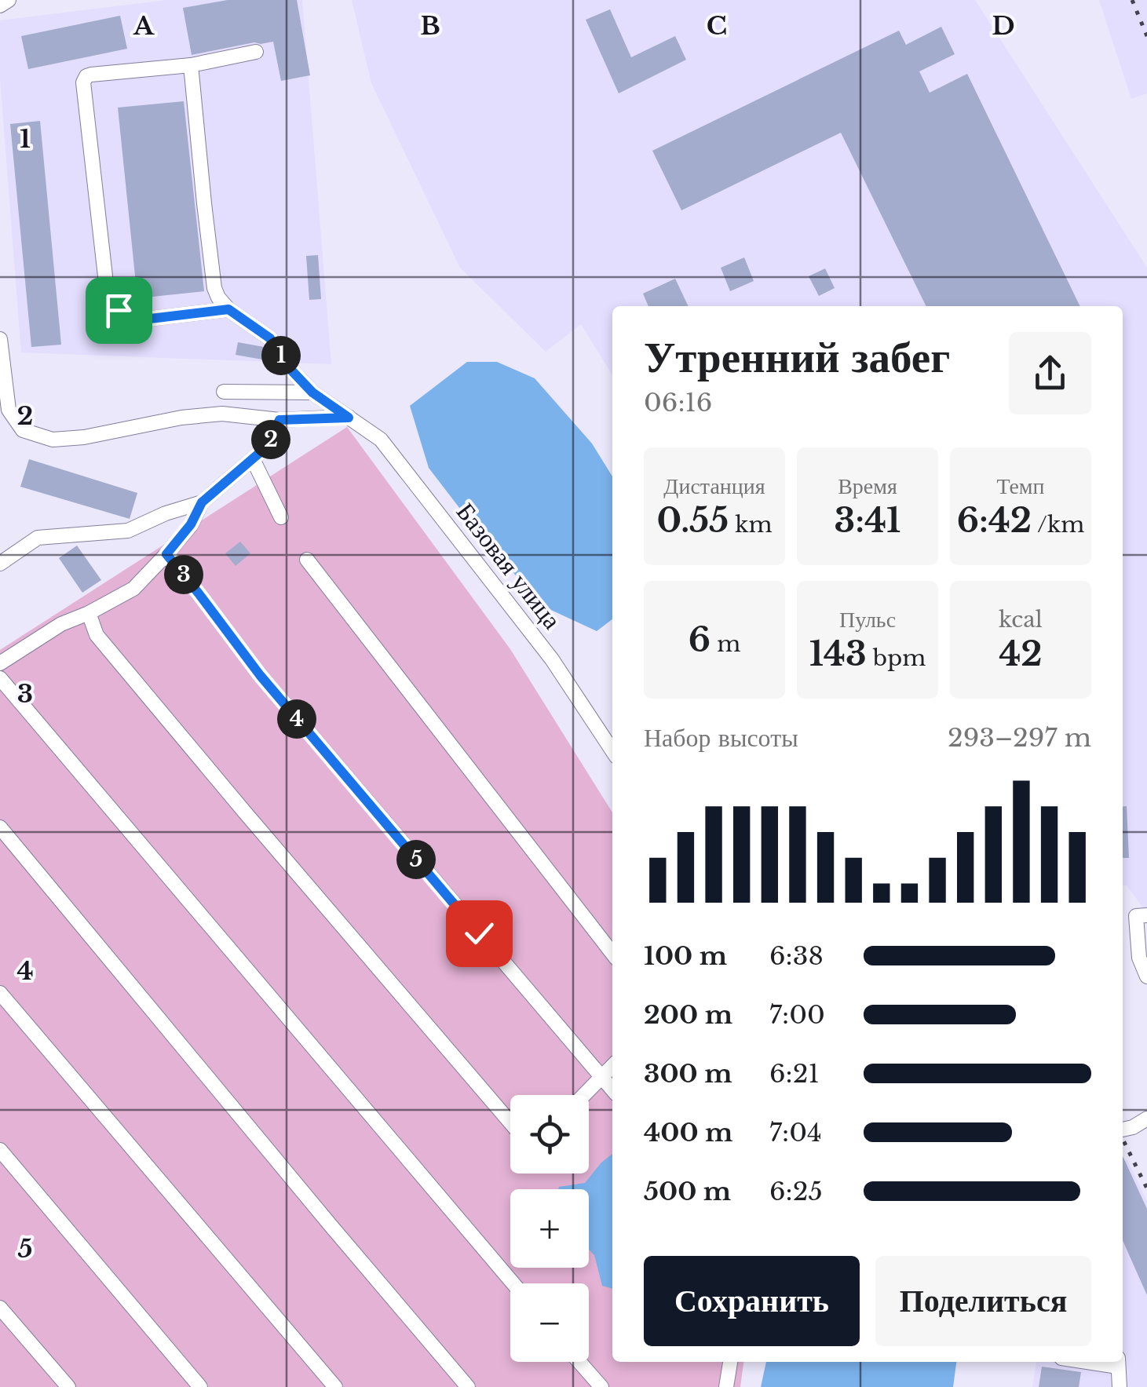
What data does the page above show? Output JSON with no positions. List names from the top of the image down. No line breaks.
{"streets":{"street":["Базовая улица"]},"page":{"heading":["Утренний забег","06:16"],"pins":["1","2","3","4","5"],"stats":[["Дистанция","0.55 km"],["Время","3:41"],["Темп","6:42 /km"],["6 m"],["Пульс","143 bpm"],["kcal","42"]],"chart":["Набор высоты","293–297 m"],"list":[{"name":"100 m","note":"6:38"},{"name":"200 m","note":"7:00"},{"name":"300 m","note":"6:21"},{"name":"400 m","note":"7:04"},{"name":"500 m","note":"6:25"}],"map_buttons":["+","−"],"buttons":["Сохранить","Поделиться"]},"grid":{"columns":["A","B","C","D"],"rows":["1","2","3","4","5"]}}
